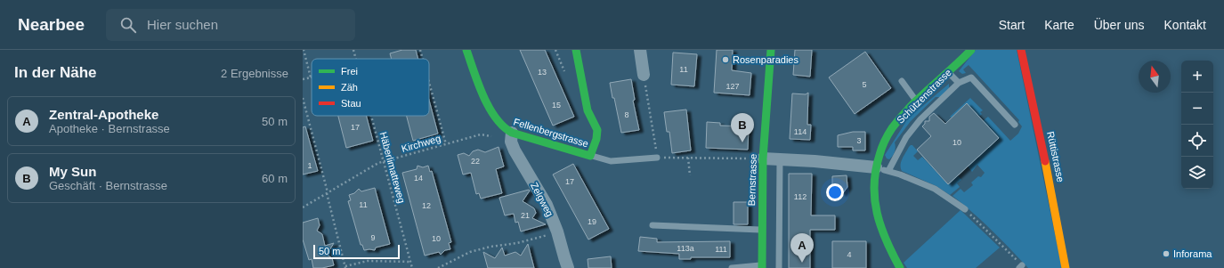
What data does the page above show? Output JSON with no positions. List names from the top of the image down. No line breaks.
{"streets":{"street":["Schützenstrasse","Fellenbergstrasse","Rüttistrasse","Bernstrasse","Zelgweg"],"path":["Kirchweg","Häberlimatteweg"]},"crossings":[["Fellenbergstrasse","Zelgweg"],["Kirchweg","Häberlimatteweg"]],"places":["Rosenparadies","Inforama"],"house_numbers":["11","13","5","127","15","8","17","114","3","10","22","1","14","17","112","11","12","21","19","9","10","113a","111","4"],"legend":["Frei","Zäh","Stau"],"scale_bar":"50 m","north":"top","page":{"header":"Nearbee","search":"Hier suchen","nav":["Start","Karte","Über uns","Kontakt"],"heading":["In der Nähe","2 Ergebnisse"],"map_buttons":["+","−"],"list":[{"mark":"A","name":"Zentral-Apotheke","note":"Apotheke · Bernstrasse","value":"50 m"},{"mark":"B","name":"My Sun","note":"Geschäft · Bernstrasse","value":"60 m"}],"pins":["B","A"],"scale":"50 m"}}
